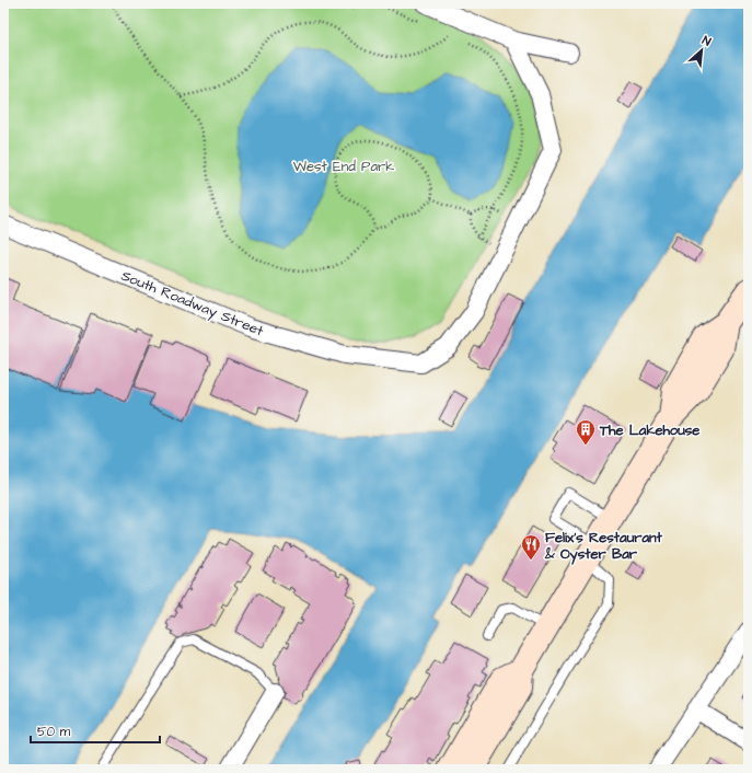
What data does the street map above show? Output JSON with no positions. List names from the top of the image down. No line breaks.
{"streets":{"street":["South Roadway Street"]},"parks":["West End Park"],"places":{"building":["The Lakehouse"],"restaurant":["Felix's Restaurant & Oyster Bar"]},"scale_bar":"50 m","north":"top right"}
